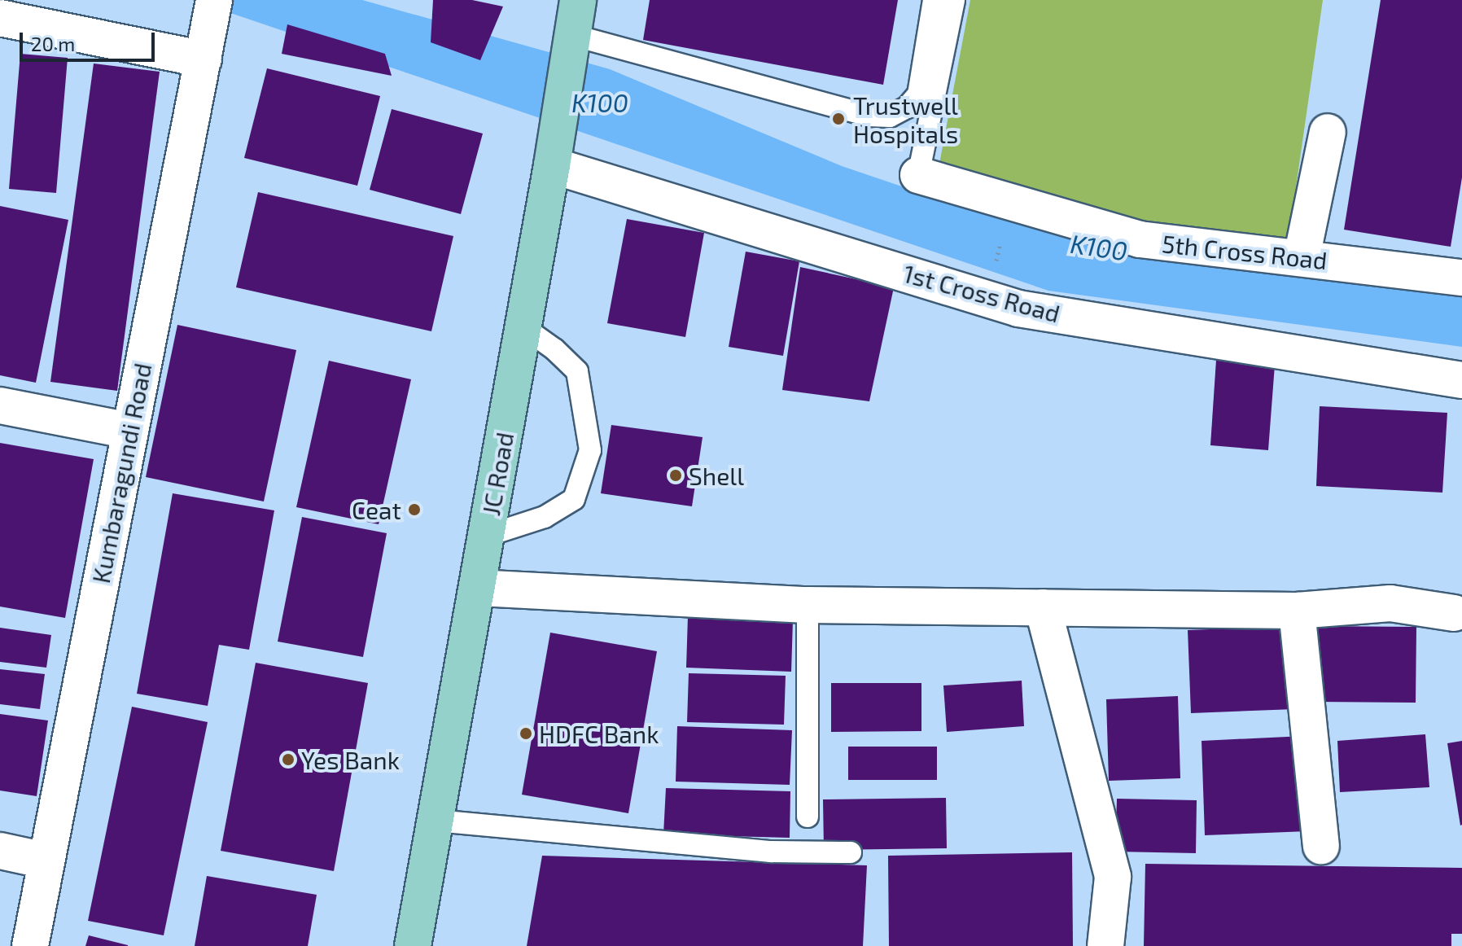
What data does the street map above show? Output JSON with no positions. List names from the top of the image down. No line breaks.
{"streets":{"main road":["JC Road"],"street":["5th Cross Road","1st Cross Road","Kumbaragundi Road"]},"crossings":[["1st Cross Road","JC Road"]],"water":["K100"],"places":["Trustwell Hospitals","Shell","Ceat","HDFC Bank","Yes Bank"],"scale_bar":"20 m"}
